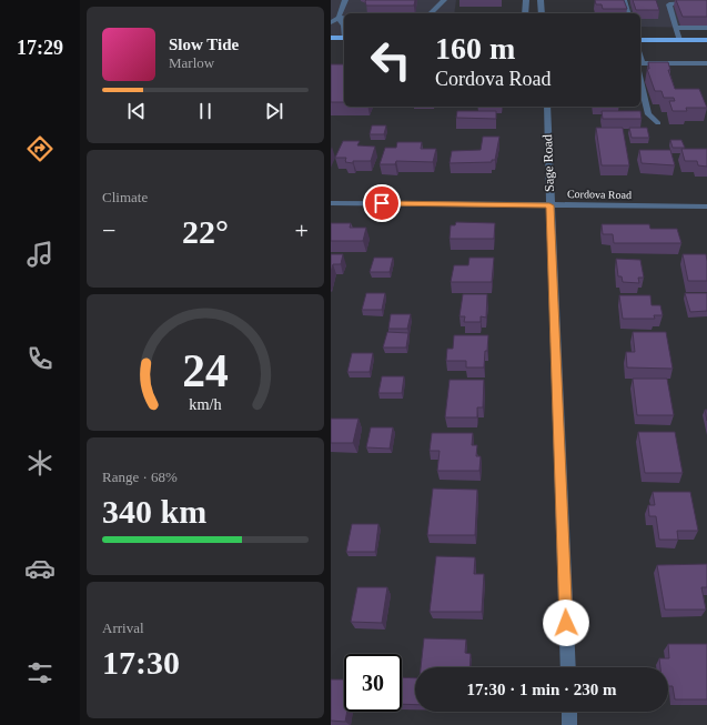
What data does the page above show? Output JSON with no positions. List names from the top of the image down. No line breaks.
{"streets":{"street":["Sage Road","Cordova Road"]},"crossings":[["Sage Road","Cordova Road"]],"page":{"tabs":"17:29","turn":["160 m","Cordova Road"],"song":["Slow Tide","Marlow"],"tile":["Climate",["Range · 68%","340 km"],["Arrival","17:30"]],"heat":["−","22°","+"],"limit":"30","trip":"17:30 · 1 min · 230 m","gauge":["24","km/h"]}}
